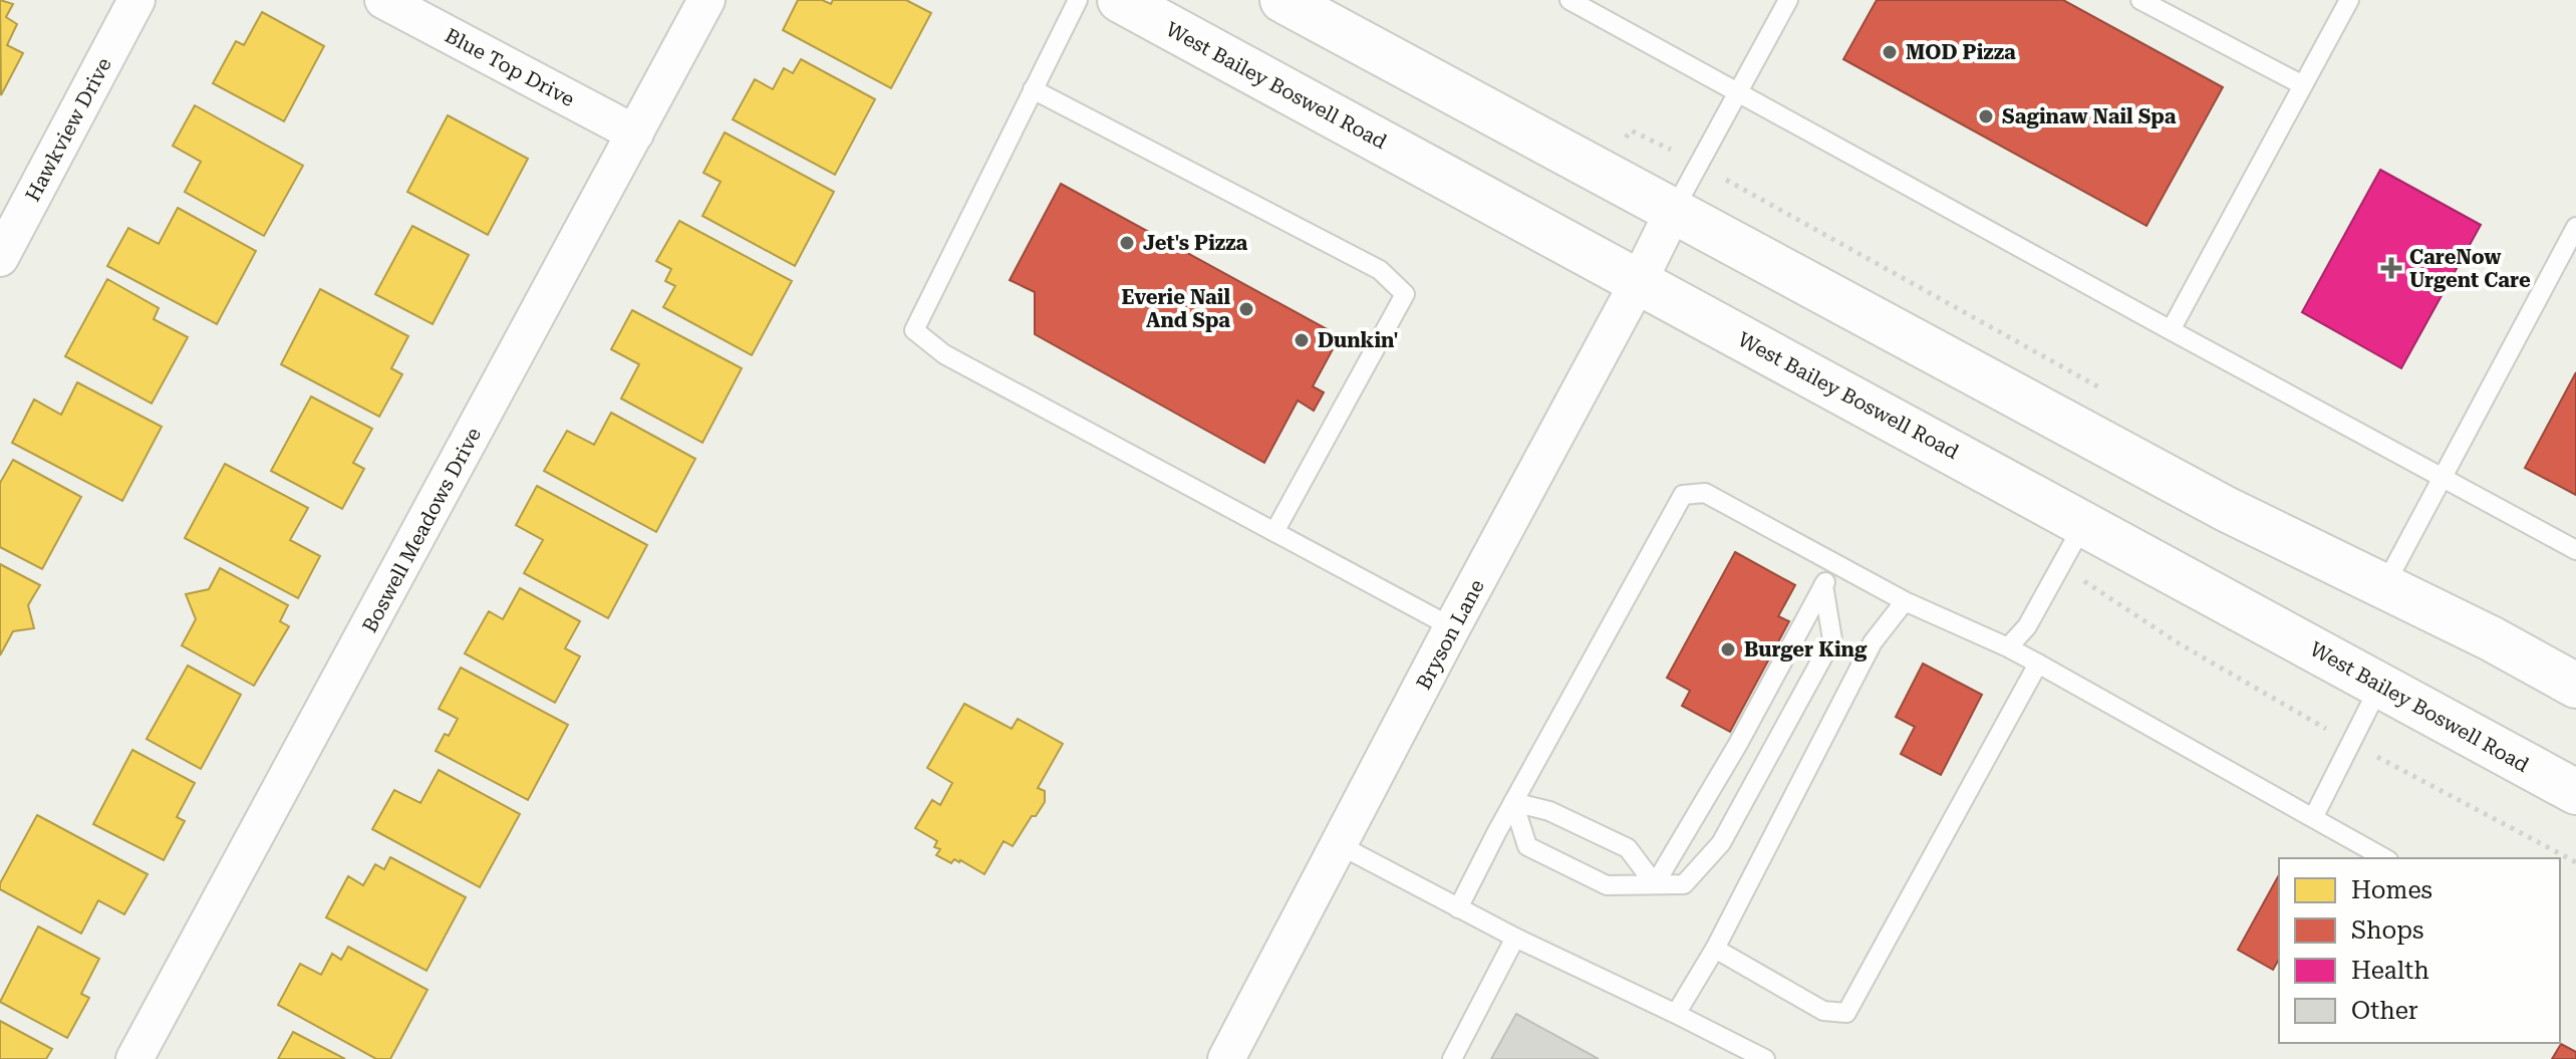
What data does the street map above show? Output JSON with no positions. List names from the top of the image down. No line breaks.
{"streets":{"main road":["West Bailey Boswell Road"],"street":["Blue Top Drive","Hawkview Drive","Boswell Meadows Drive","Bryson Lane"]},"crossings":[["Blue Top Drive","Boswell Meadows Drive"],["West Bailey Boswell Road","Bryson Lane"]],"places":{"other":["MOD Pizza","Saginaw Nail Spa","Jet's Pizza","Everie Nail And Spa","Dunkin'","Burger King"],"health":["CareNow Urgent Care"]},"legend":["Homes","Shops","Health","Other"]}
